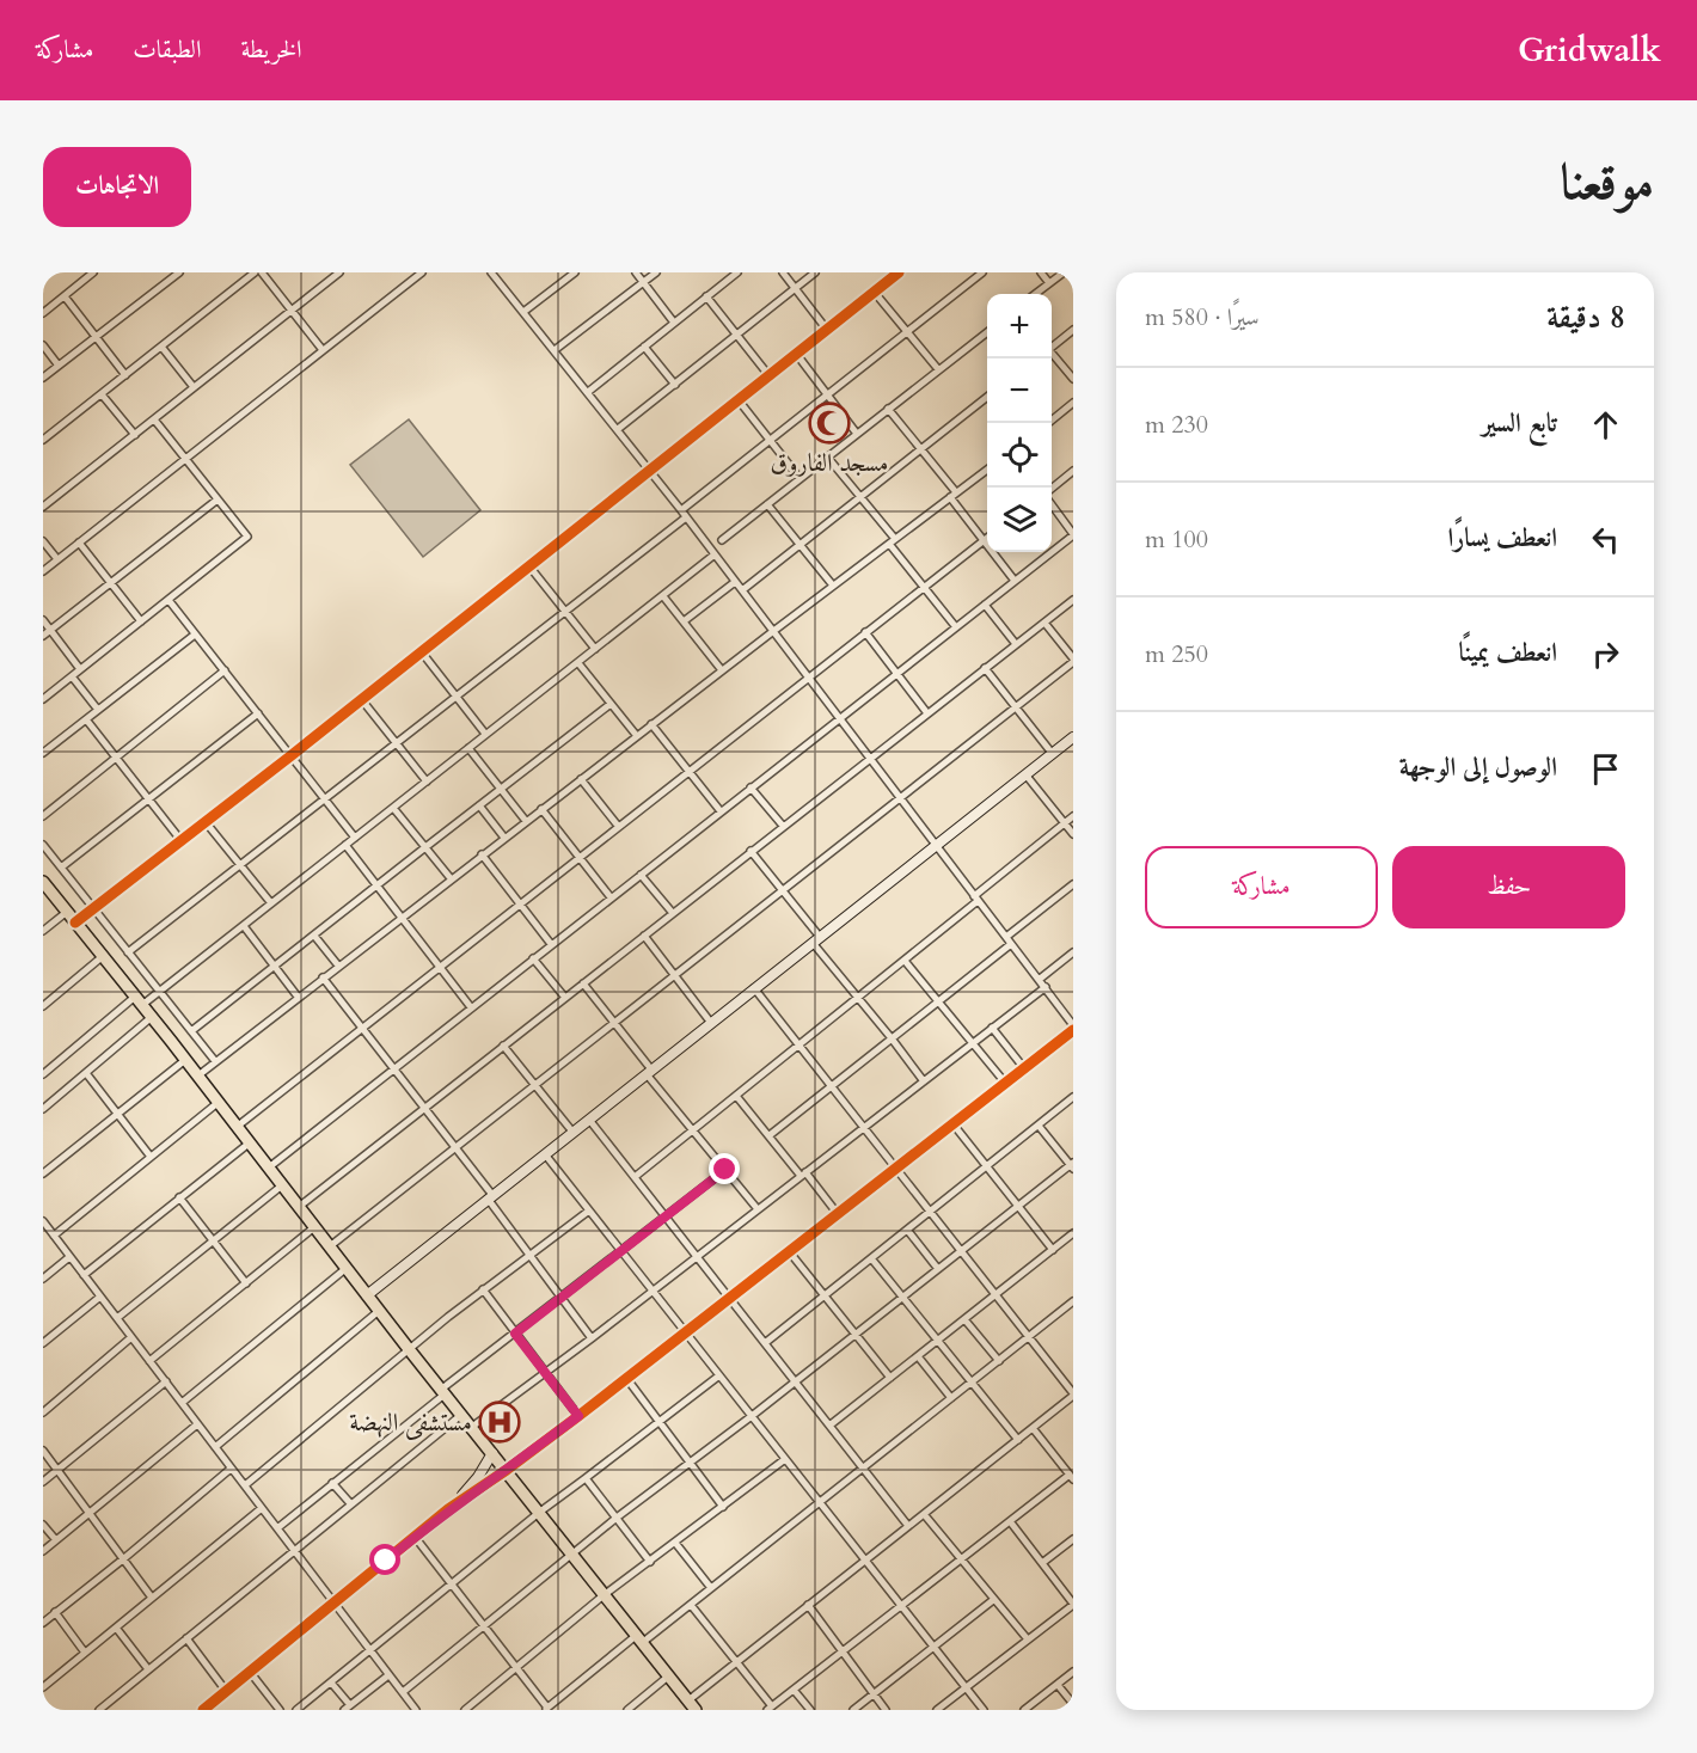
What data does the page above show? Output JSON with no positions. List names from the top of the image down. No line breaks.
{"places":{"mosque":["مسجد الفاروق"],"hospital":["مستشفى النهضة"]},"page":{"header":"Gridwalk","nav":["الخريطة","الطبقات","مشاركة"],"title":"موقعنا","buttons":["الاتجاهات",["حفظ","مشاركة"]],"heading":["8 دقيقة","سيرًا · 580 m"],"map_buttons":["+","−"],"list":[["تابع السير","230 m"],["انعطف يسارًا","100 m"],["انعطف يمينًا","250 m"],"الوصول إلى الوجهة"]}}
